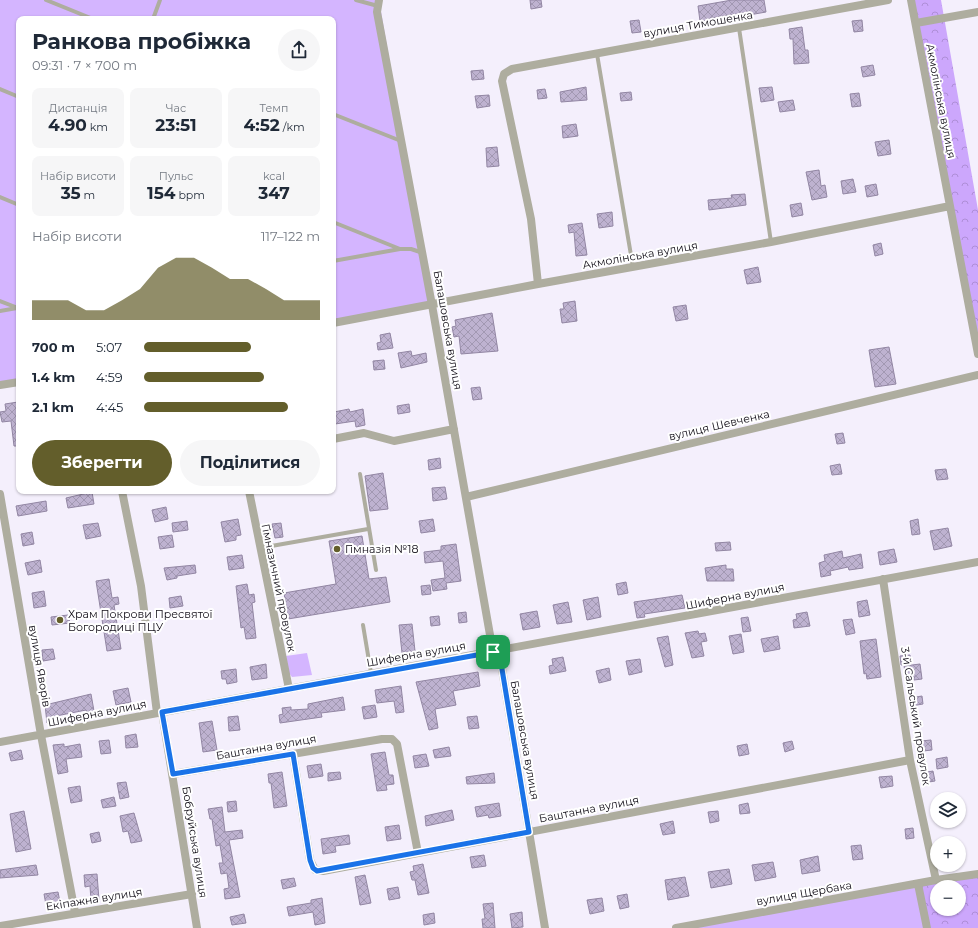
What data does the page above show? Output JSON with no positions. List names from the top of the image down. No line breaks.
{"streets":{"street":["вулиця Тимошенка","Акмолінська вулиця","Балашовська вулиця","вулиця Шевченка","Гімназичний провулок","Шиферна вулиця","вулиця Яворів","3-й Сальський провулок","Баштанна вулиця","Бобруйська вулиця","вулиця Щербака","Екіпажна вулиця"]},"crossings":[["вулиця Тимошенка","Акмолінська вулиця"],["Акмолінська вулиця","Балашовська вулиця"],["Балашовська вулиця","вулиця Шевченка"],["Балашовська вулиця","Шиферна вулиця"],["Балашовська вулиця","Баштанна вулиця"],["Гімназичний провулок","Шиферна вулиця"],["Шиферна вулиця","вулиця Яворів"],["Шиферна вулиця","3-й Сальський провулок"],["Шиферна вулиця","Бобруйська вулиця"],["вулиця Яворів","Екіпажна вулиця"],["3-й Сальський провулок","Баштанна вулиця"],["3-й Сальський провулок","вулиця Щербака"],["Баштанна вулиця","Бобруйська вулиця"],["Бобруйська вулиця","Екіпажна вулиця"]],"places":["Гімназія №18","Храм Покрови Пресвятої Богородиці ПЦУ"],"page":{"heading":["Ранкова пробіжка","09:31 · 7 × 700 m"],"stats":[["Дистанція","4.90 km"],["Час","23:51"],["Темп","4:52 /km"],["Набір висоти","35 m"],["Пульс","154 bpm"],["kcal","347"]],"chart":["Набір висоти","117–122 m"],"list":[{"name":"700 m","note":"5:07"},{"name":"1.4 km","note":"4:59"},{"name":"2.1 km","note":"4:45"}],"buttons":["Зберегти","Поділитися"],"map_buttons":["+","−"]}}
